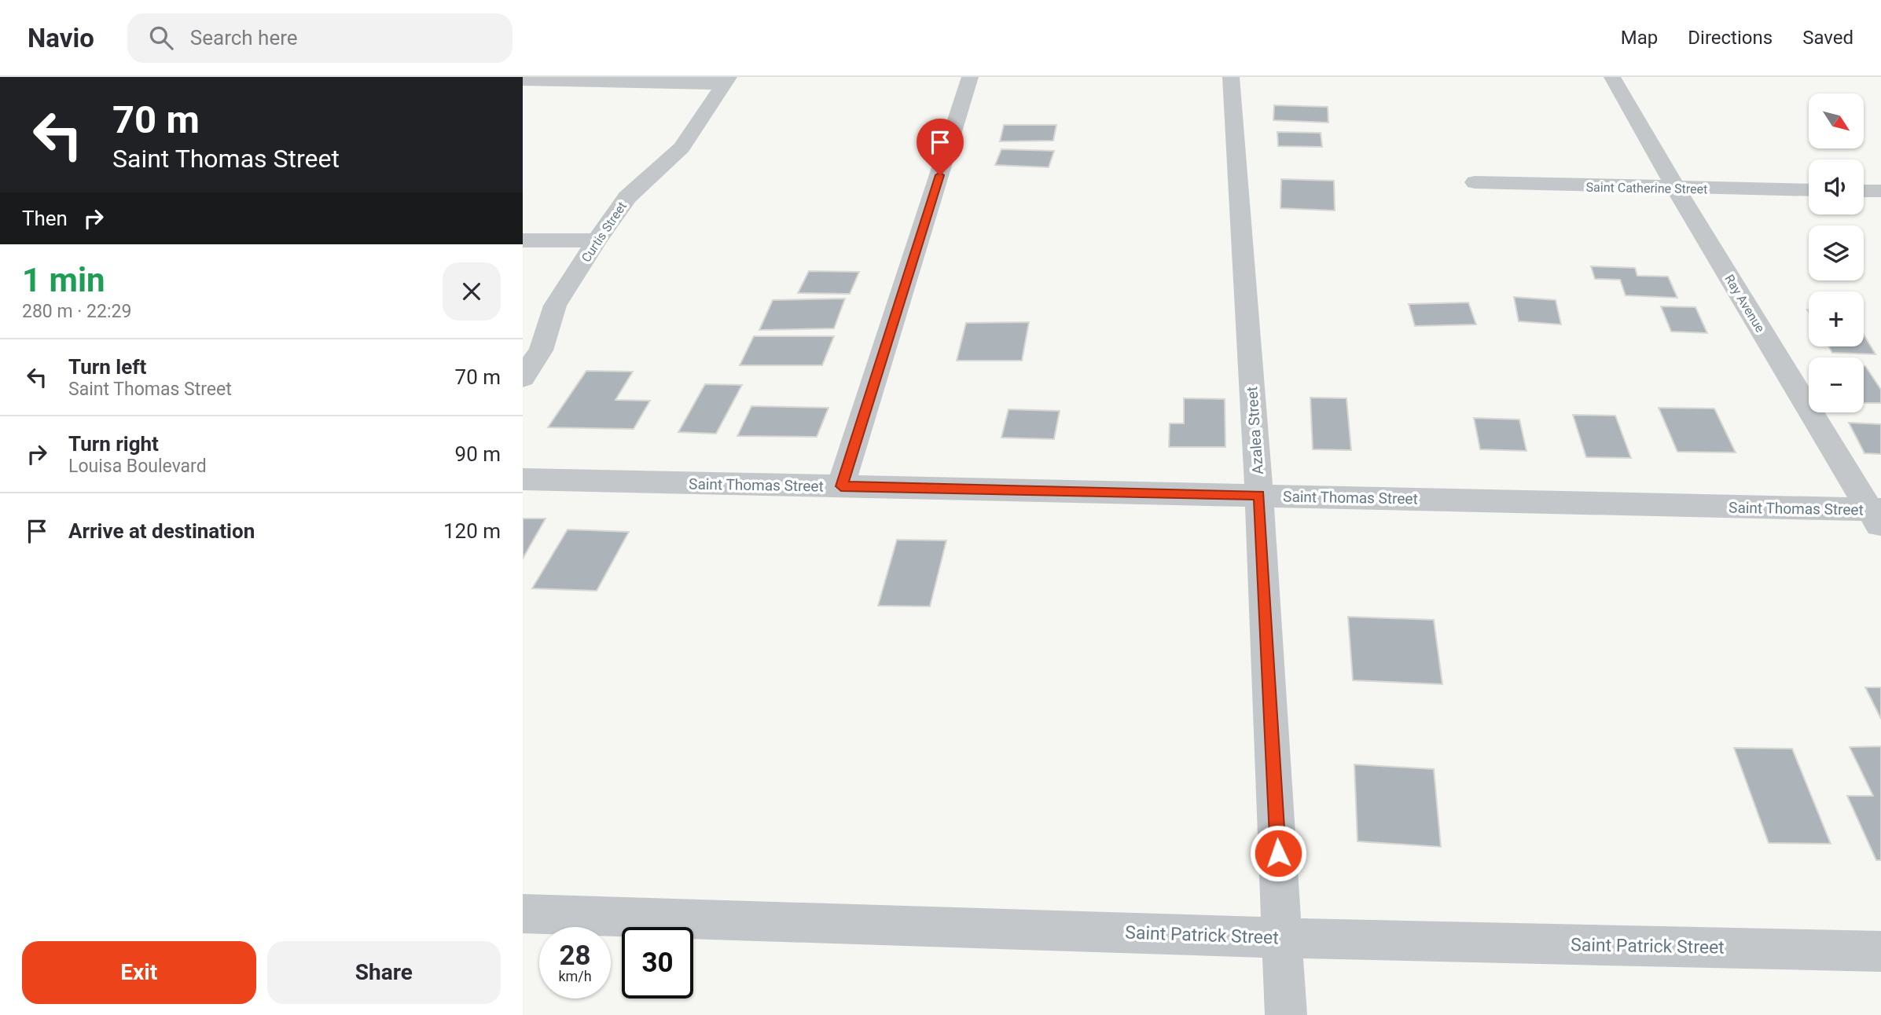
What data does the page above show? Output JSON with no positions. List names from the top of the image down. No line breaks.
{"streets":{"street":["Saint Catherine Street","Curtis Street","Ray Avenue","Azalea Street","Saint Thomas Street","Saint Patrick Street"]},"crossings":[["Saint Catherine Street","Ray Avenue"],["Ray Avenue","Saint Thomas Street"],["Azalea Street","Saint Thomas Street"],["Azalea Street","Saint Patrick Street"]],"north":"bottom right","page":{"header":"Navio","search":"Search here","nav":["Map","Directions","Saved"],"turn":["70 m","Saint Thomas Street"],"map_buttons":["+","−"],"then":"Then","heading":["1 min","280 m · 22:29"],"list":[{"name":"Turn left","note":"Saint Thomas Street","value":"70 m"},{"name":"Turn right","note":"Louisa Boulevard","value":"90 m"},{"name":"Arrive at destination","value":"120 m"}],"speed":"28 km/h","limit":"30","buttons":["Exit","Share"]}}
